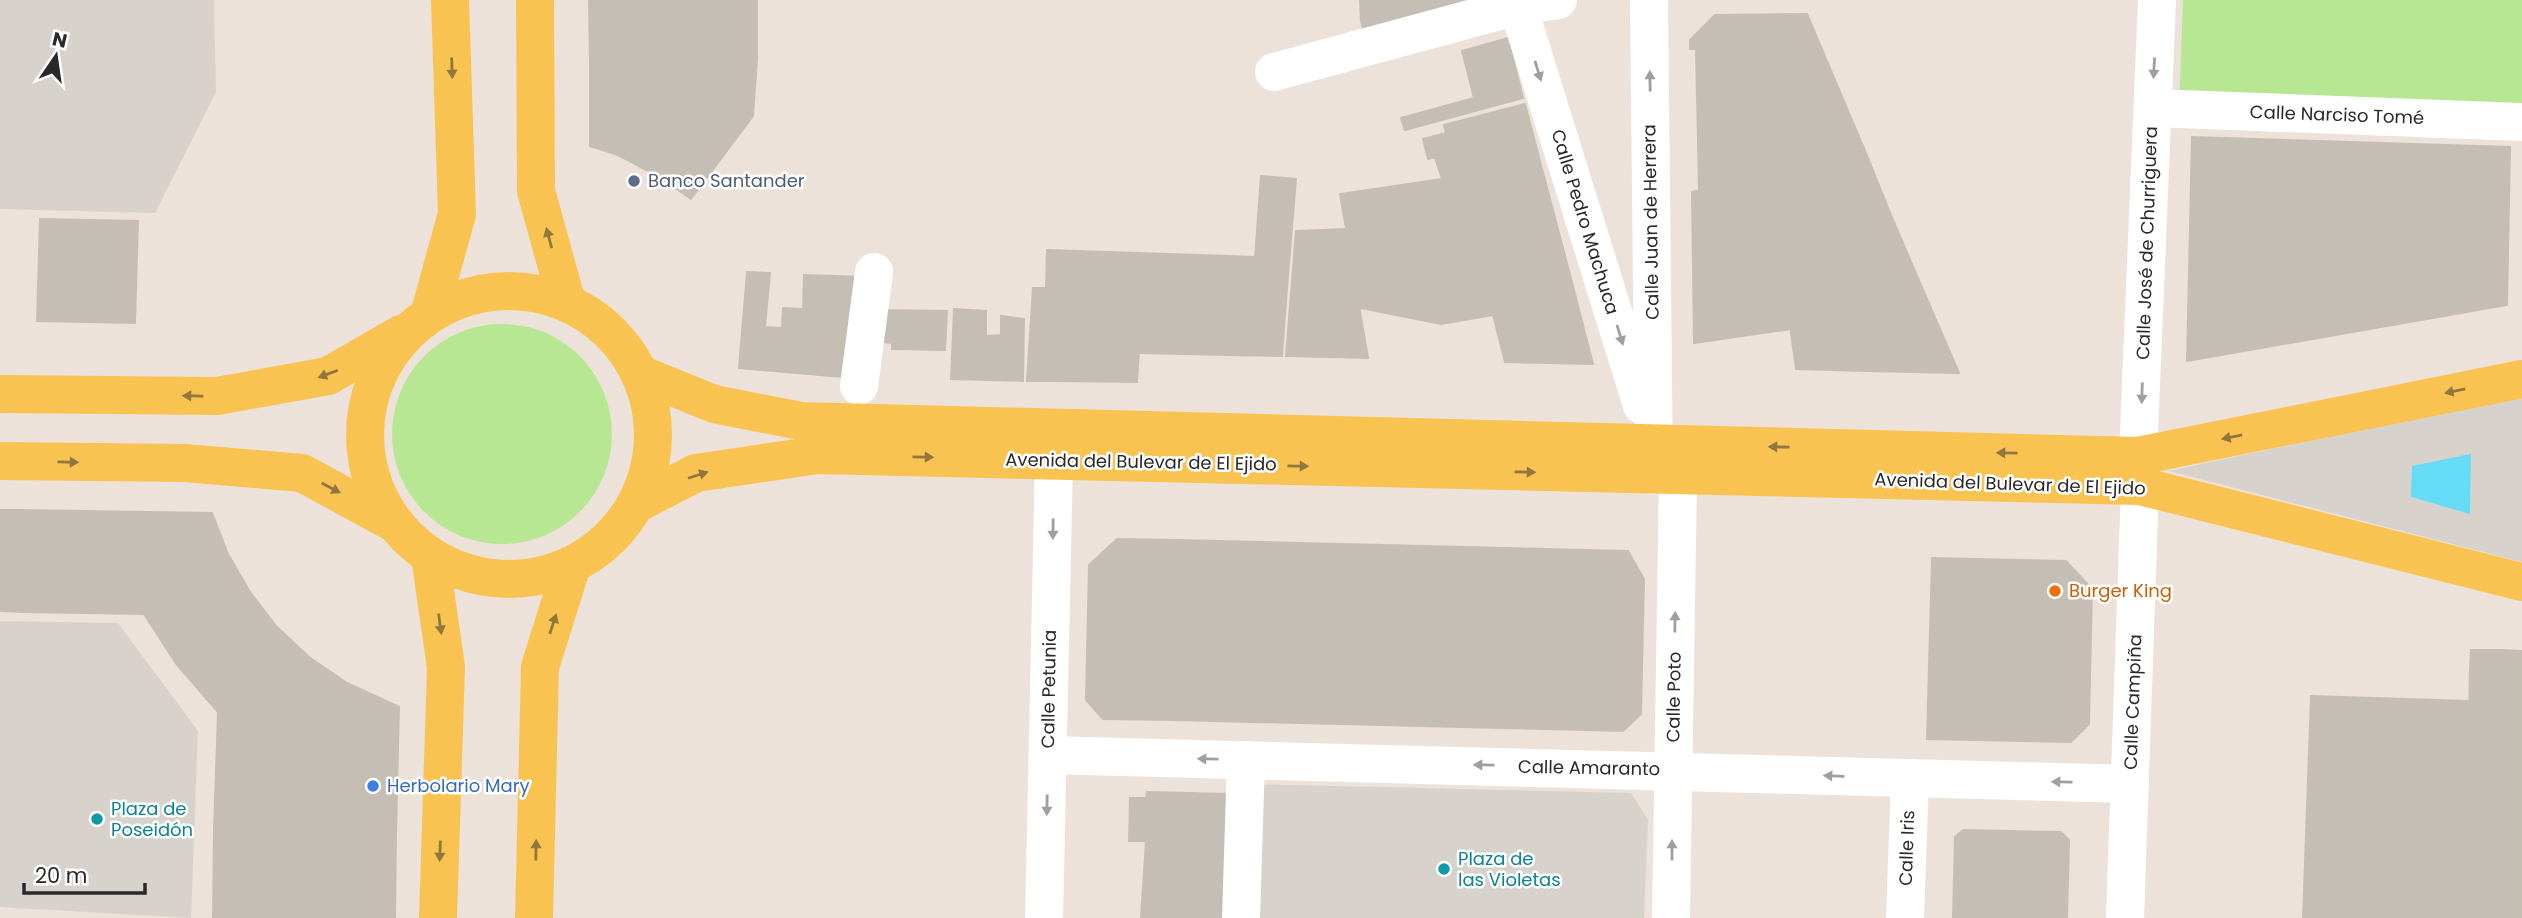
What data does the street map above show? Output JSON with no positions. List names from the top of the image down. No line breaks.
{"streets":{"main road":["Avenida del Bulevar de El Ejido"],"street":["Calle Narciso Tomé","Calle Pedro Machuca","Calle Juan de Herrera","Calle José de Churriguera","Calle Petunia","Calle Poto","Calle Campiña","Calle Amaranto","Calle Iris"]},"crossings":[["Calle Narciso Tomé","Calle José de Churriguera"],["Calle Pedro Machuca","Calle Juan de Herrera"],["Calle Pedro Machuca","Avenida del Bulevar de El Ejido"],["Calle Pedro Machuca","Calle Poto"],["Calle Juan de Herrera","Avenida del Bulevar de El Ejido"],["Calle Juan de Herrera","Calle Poto"],["Calle José de Churriguera","Avenida del Bulevar de El Ejido"],["Calle José de Churriguera","Calle Campiña"],["Avenida del Bulevar de El Ejido","Calle Petunia"],["Avenida del Bulevar de El Ejido","Calle Poto"],["Avenida del Bulevar de El Ejido","Calle Campiña"],["Calle Petunia","Calle Amaranto"],["Calle Poto","Calle Amaranto"],["Calle Campiña","Calle Amaranto"],["Calle Amaranto","Calle Iris"]],"one_way":["Calle Pedro Machuca","Calle Juan de Herrera","Calle José de Churriguera","Calle Poto","Calle Amaranto"],"places":["Banco Santander","Burger King","Herbolario Mary","Plaza de Poseidón","Plaza de las Violetas"],"scale_bar":"20 m","north":"top"}
